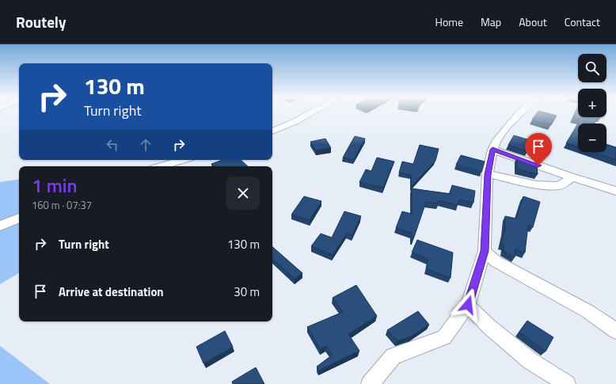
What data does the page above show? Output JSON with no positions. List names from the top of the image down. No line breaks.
{"page":{"header":"Routely","nav":["Home","Map","About","Contact"],"map_buttons":["+","−"],"turn":["130 m","Turn right"],"heading":["1 min","160 m · 07:37"],"list":[{"name":"Turn right","value":"130 m"},{"name":"Arrive at destination","value":"30 m"}]}}
